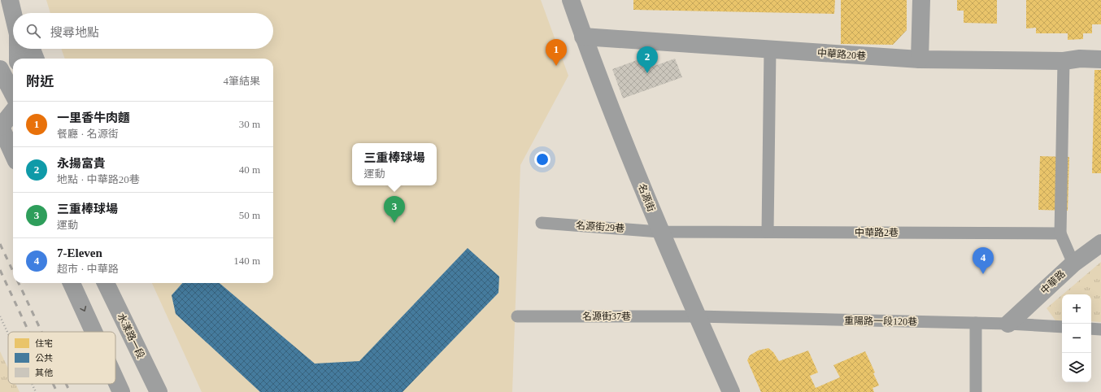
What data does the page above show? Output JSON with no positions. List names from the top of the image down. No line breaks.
{"streets":{"street":["中華路20巷","名源街","中華路","水漾路一段"],"lane":["名源街29巷","中華路2巷","名源街37巷","重陽路一段120巷"]},"crossings":[["中華路20巷","名源街"],["名源街","名源街29巷"],["名源街","中華路2巷"],["名源街","名源街37巷"],["名源街","重陽路一段120巷"],["名源街29巷","中華路2巷"],["中華路","重陽路一段120巷"],["名源街37巷","重陽路一段120巷"]],"legend":["住宅","公共","其他"],"page":{"search":"搜尋地點","pins":["1","2","3","4"],"heading":["附近","4筆結果"],"list":[{"mark":"1","name":"一里香牛肉麵","note":"餐廳 · 名源街","value":"30 m"},{"mark":"2","name":"永揚富貴","note":"地點 · 中華路20巷","value":"40 m"},{"mark":"3","name":"三重棒球場","note":"運動","value":"50 m"},{"mark":"4","name":"7-Eleven","note":"超市 · 中華路","value":"140 m"}],"popup":["三重棒球場","運動"],"map_buttons":["+","−"]}}
